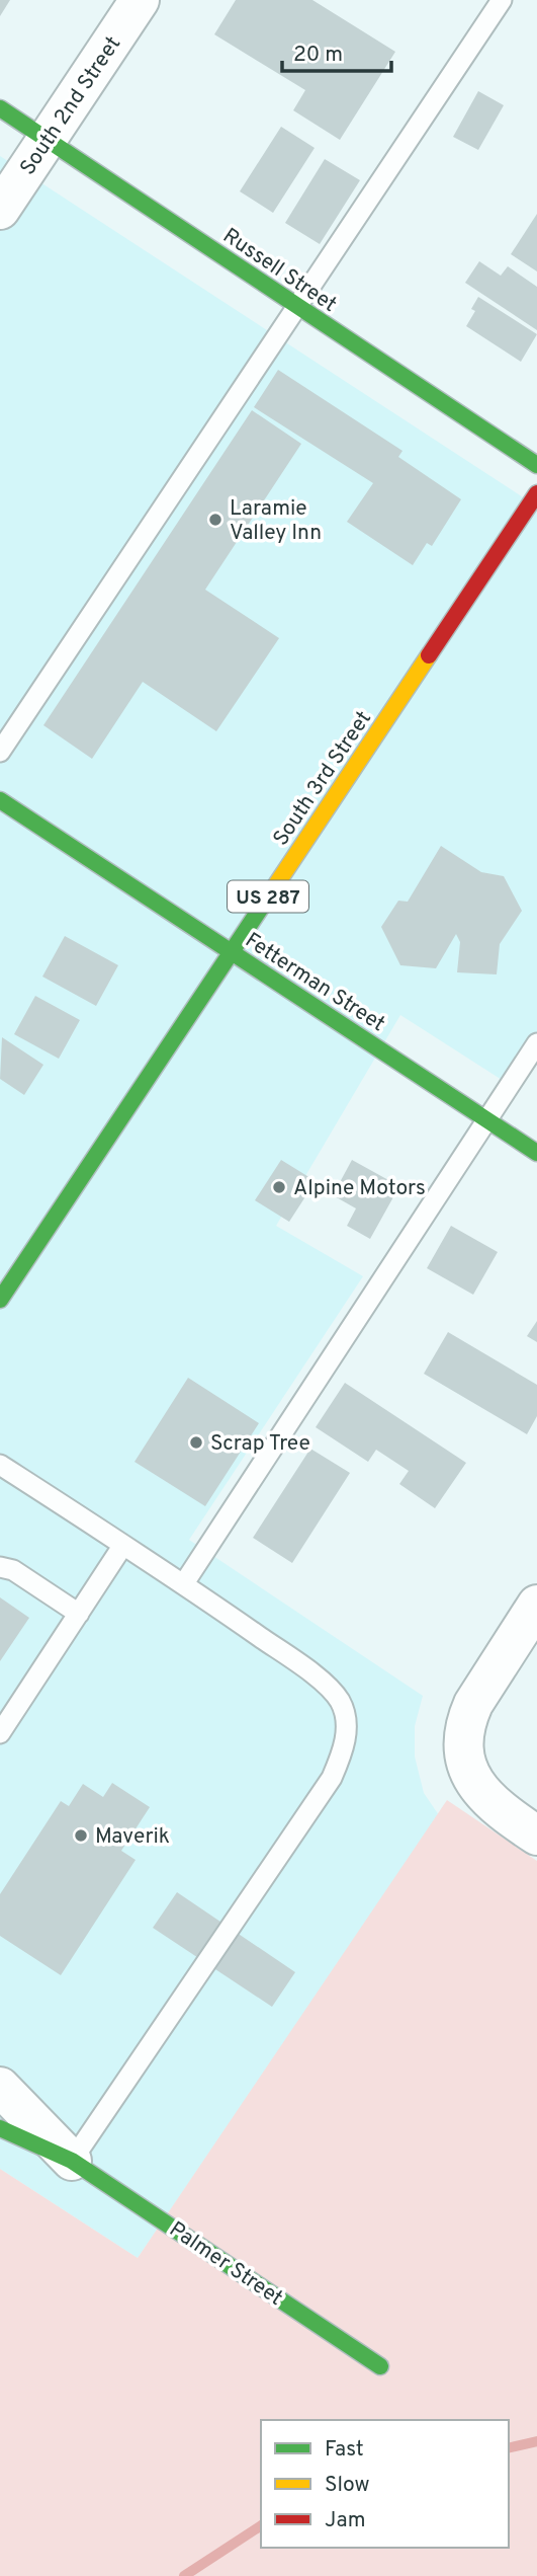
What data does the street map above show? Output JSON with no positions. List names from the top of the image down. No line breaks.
{"streets":{"street":["South 2nd Street","Russell Street","South 3rd Street","US 287","Fetterman Street","Palmer Street"]},"crossings":[["South 2nd Street","Russell Street"],["South 3rd Street","Fetterman Street"]],"places":["Laramie Valley Inn","Alpine Motors","Scrap Tree","Maverik"],"legend":["Fast","Slow","Jam"],"scale_bar":"20 m"}
